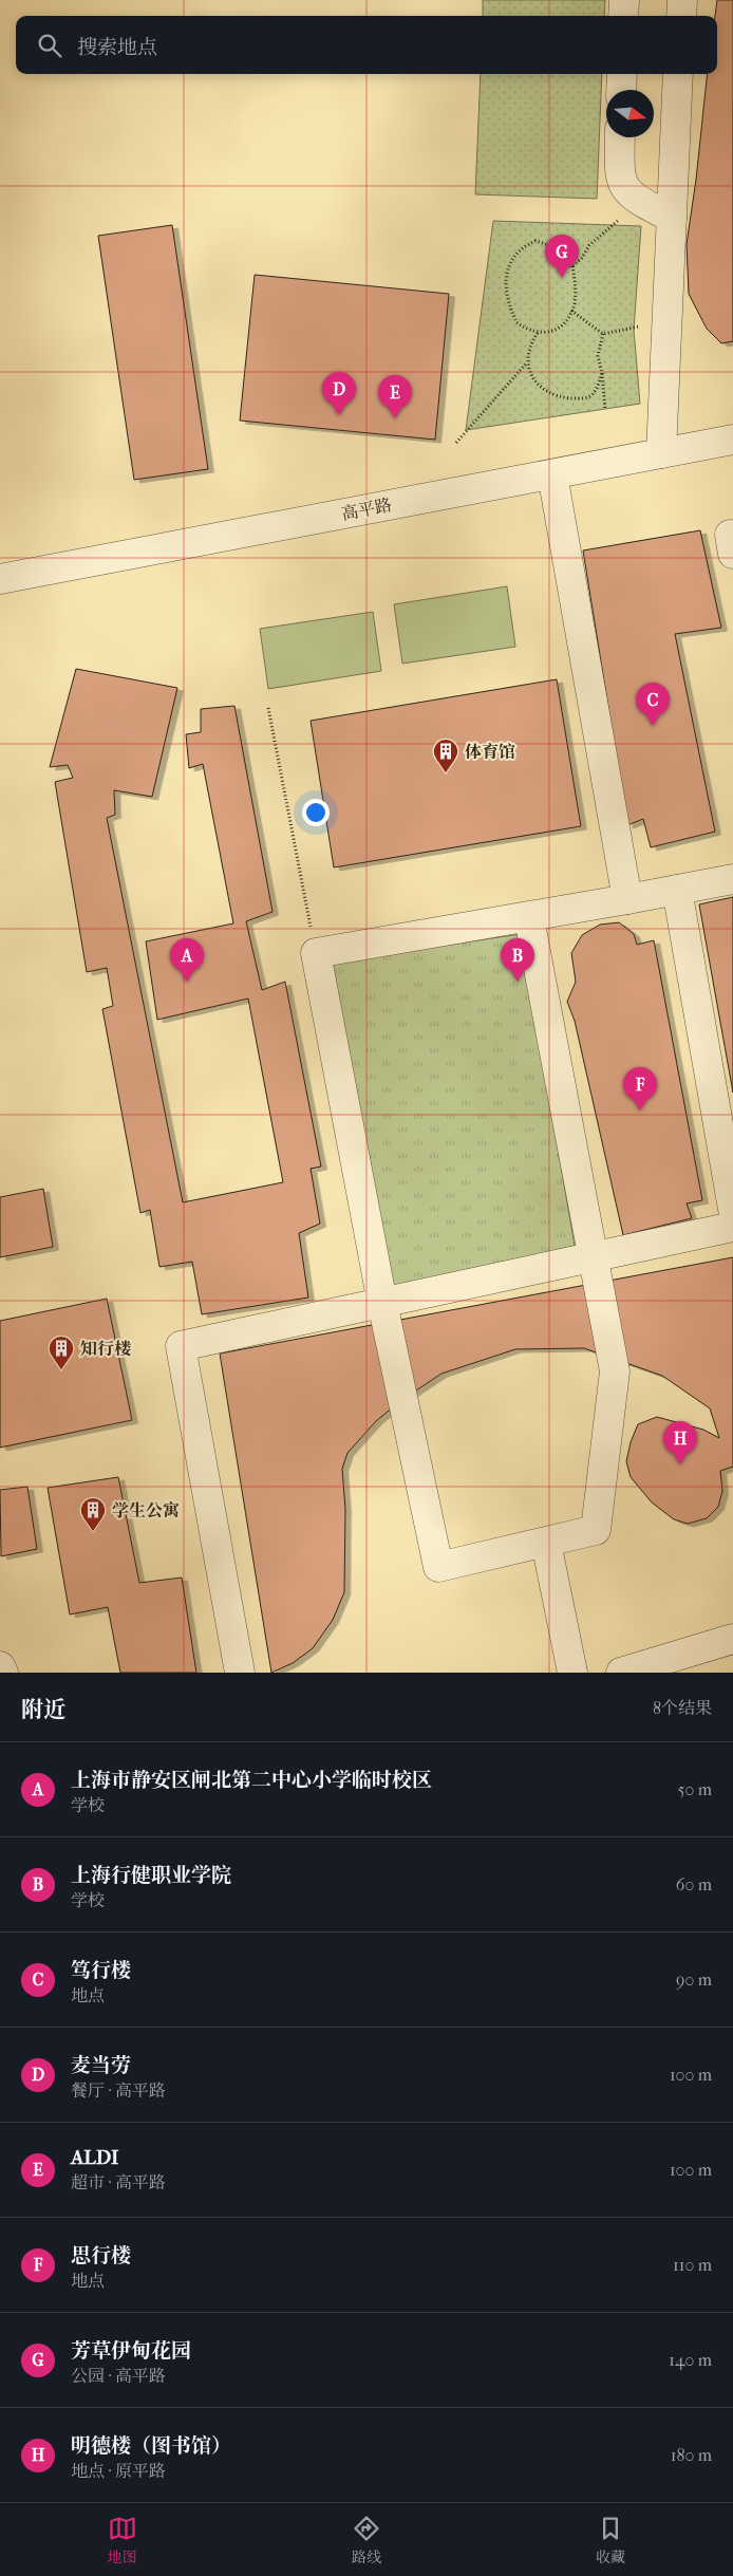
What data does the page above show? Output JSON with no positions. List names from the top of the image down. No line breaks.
{"streets":{"street":["高平路"]},"places":{"building":["体育馆","知行楼","学生公寓"]},"north":"right","page":{"search":"搜索地点","pins":["G","D","E","C","A","B","F","H"],"heading":["附近","8个结果"],"list":[{"mark":"A","name":"上海市静安区闸北第二中心小学临时校区","note":"学校","value":"50 m"},{"mark":"B","name":"上海行健职业学院","note":"学校","value":"60 m"},{"mark":"C","name":"笃行楼","note":"地点","value":"90 m"},{"mark":"D","name":"麦当劳","note":"餐厅 · 高平路","value":"100 m"},{"mark":"E","name":"ALDI","note":"超市 · 高平路","value":"100 m"},{"mark":"F","name":"思行楼","note":"地点","value":"110 m"},{"mark":"G","name":"芳草伊甸花园","note":"公园 · 高平路","value":"140 m"},{"mark":"H","name":"明德楼（图书馆）","note":"地点 · 原平路","value":"180 m"}],"nav":["地图","路线","收藏"]}}
